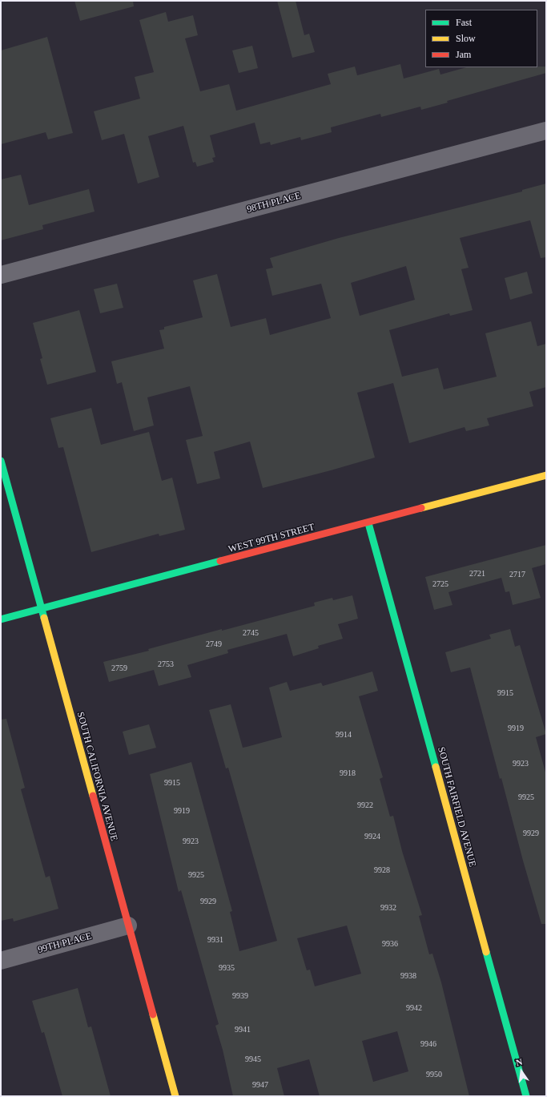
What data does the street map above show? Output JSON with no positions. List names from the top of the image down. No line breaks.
{"streets":{"street":["98TH PLACE","WEST 99TH STREET","SOUTH CALIFORNIA AVENUE","SOUTH FAIRFIELD AVENUE","99TH PLACE"]},"crossings":[["WEST 99TH STREET","SOUTH CALIFORNIA AVENUE"],["WEST 99TH STREET","SOUTH FAIRFIELD AVENUE"],["SOUTH CALIFORNIA AVENUE","99TH PLACE"]],"house_numbers":["2721","2717","2725","2745","2749","2753","2759","9915","9919","9914","9923","9918","9915","9925","9922","9919","9929","9924","9923","9928","9925","9929","9932","9931","9936","9935","9938","9939","9942","9941","9946","9945","9950","9947"],"legend":["Fast","Slow","Jam"],"north":"top"}
